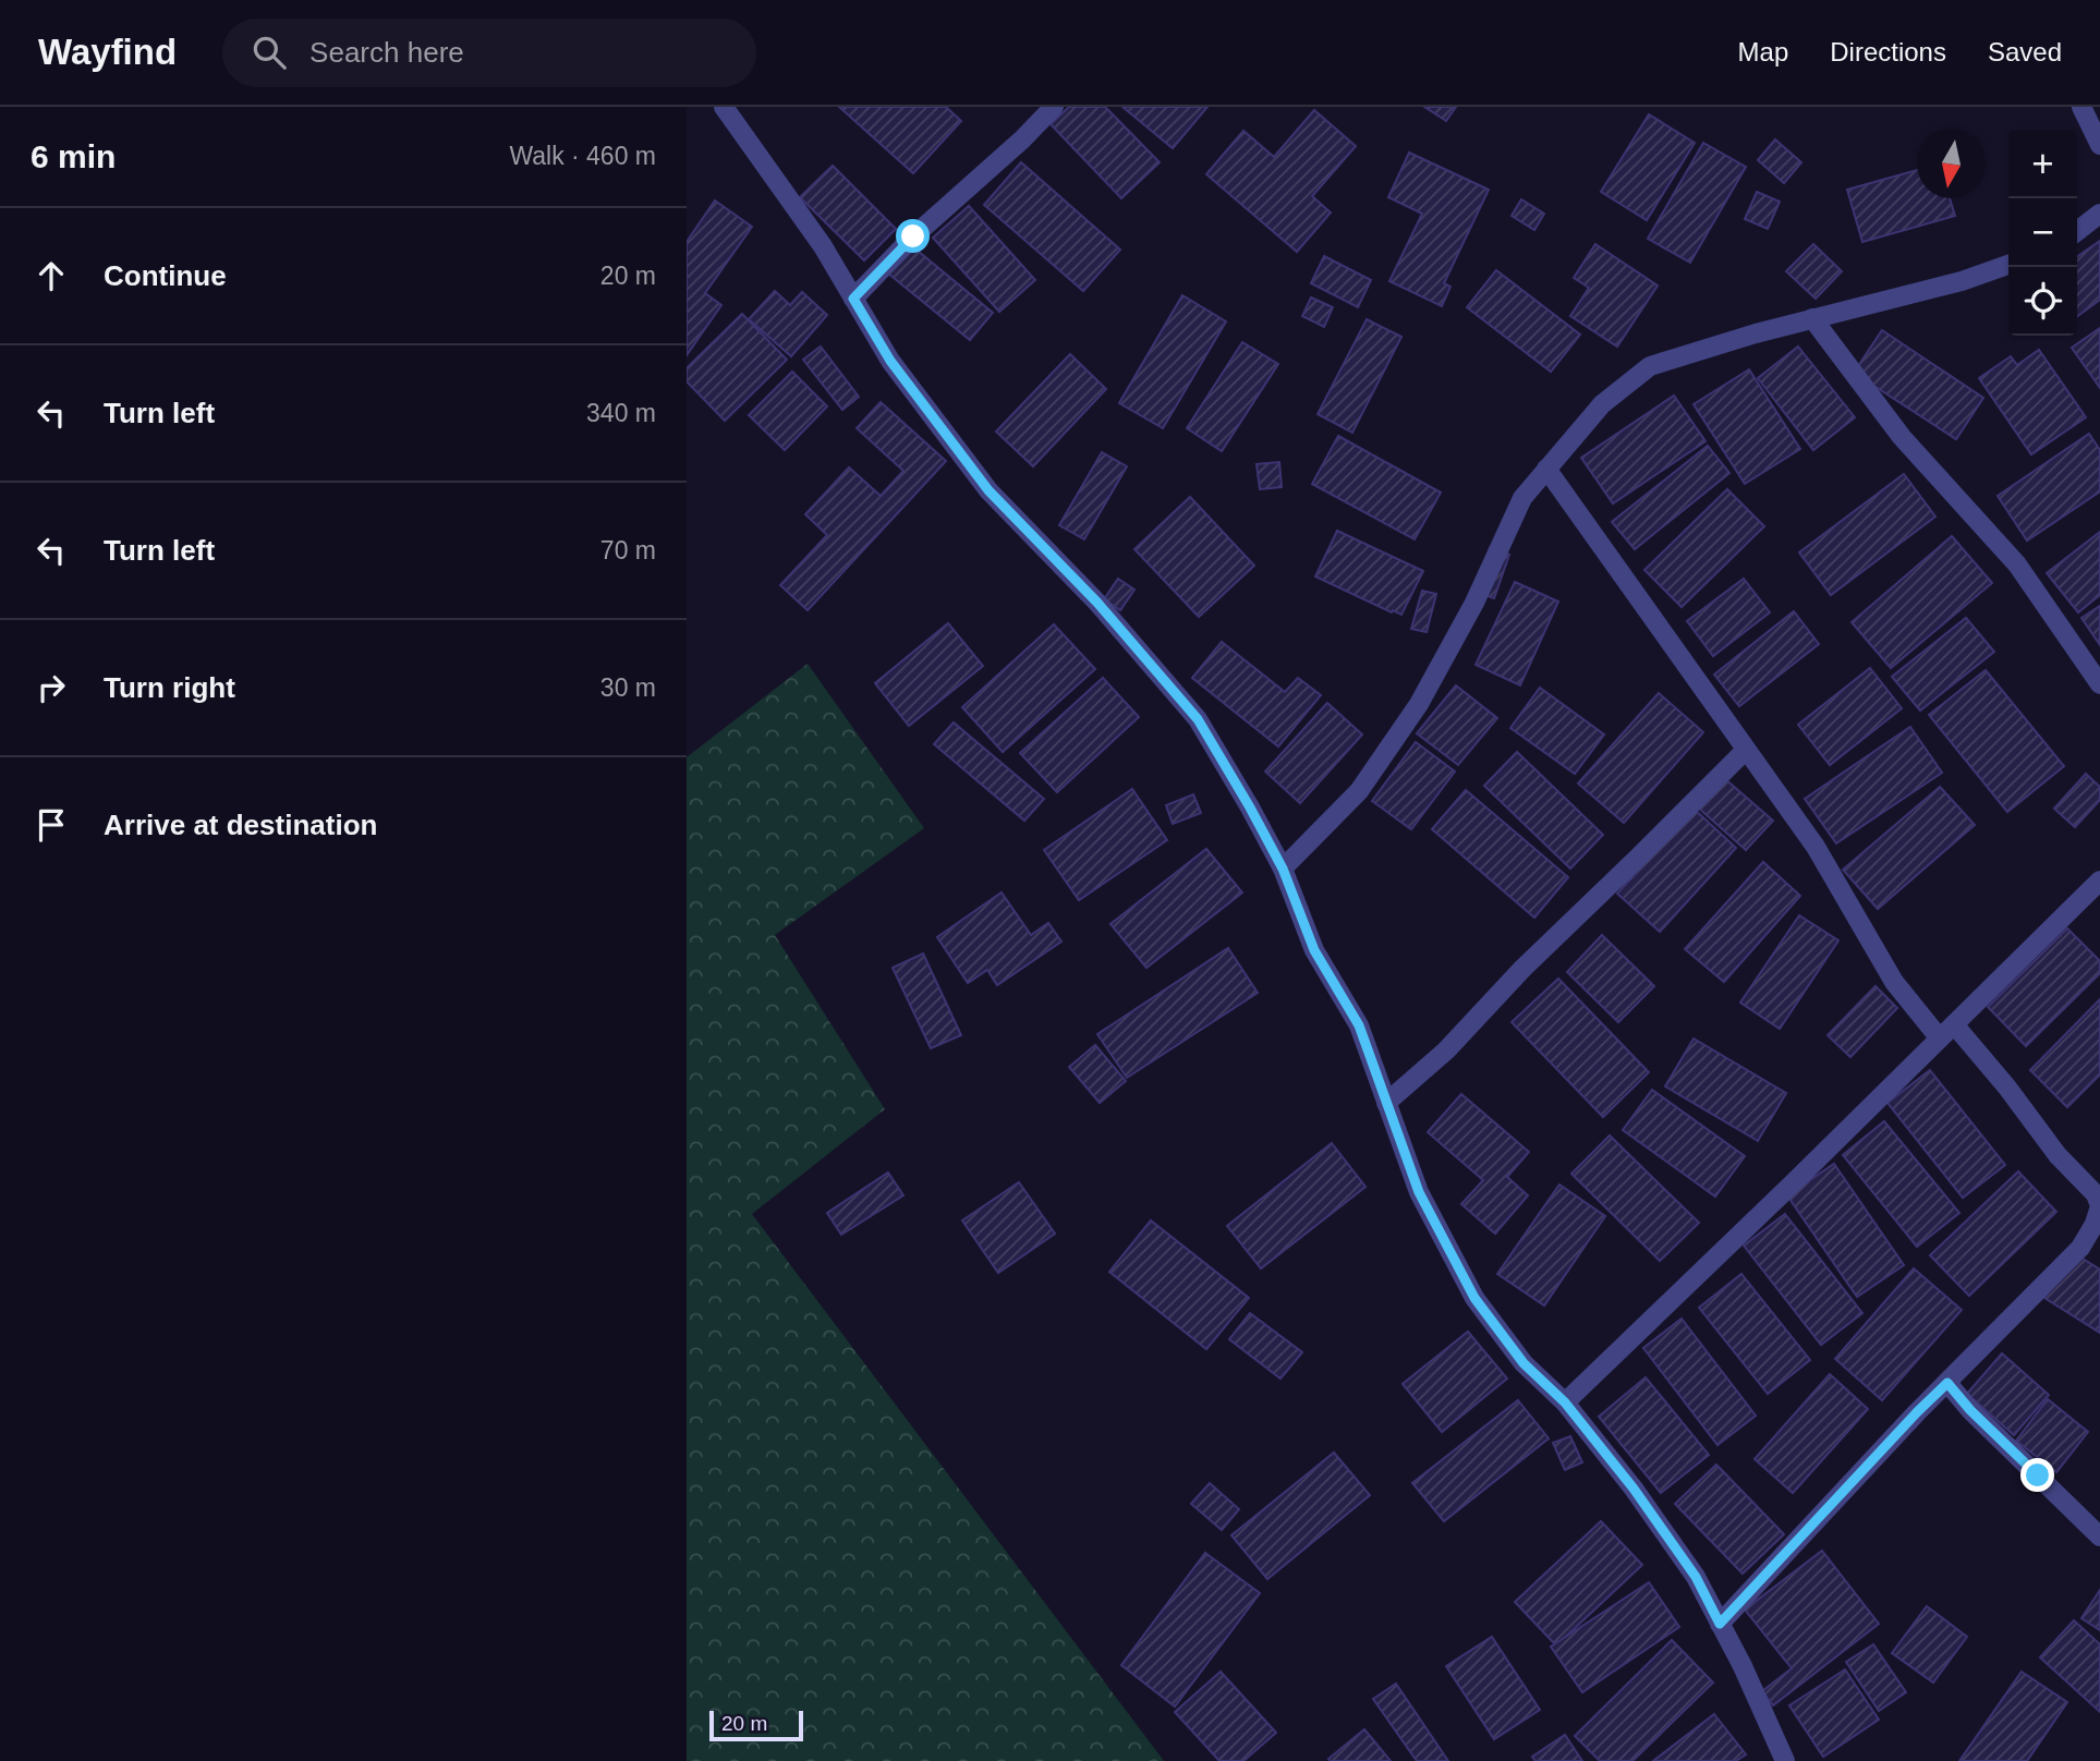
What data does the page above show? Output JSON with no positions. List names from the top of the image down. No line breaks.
{"scale_bar":"20 m","north":"bottom","page":{"header":"Wayfind","search":"Search here","nav":["Map","Directions","Saved"],"heading":["6 min","Walk · 460 m"],"map_buttons":["+","−"],"list":[["Continue","20 m"],["Turn left","340 m"],["Turn left","70 m"],["Turn right","30 m"],"Arrive at destination"],"scale":"20 m"}}
